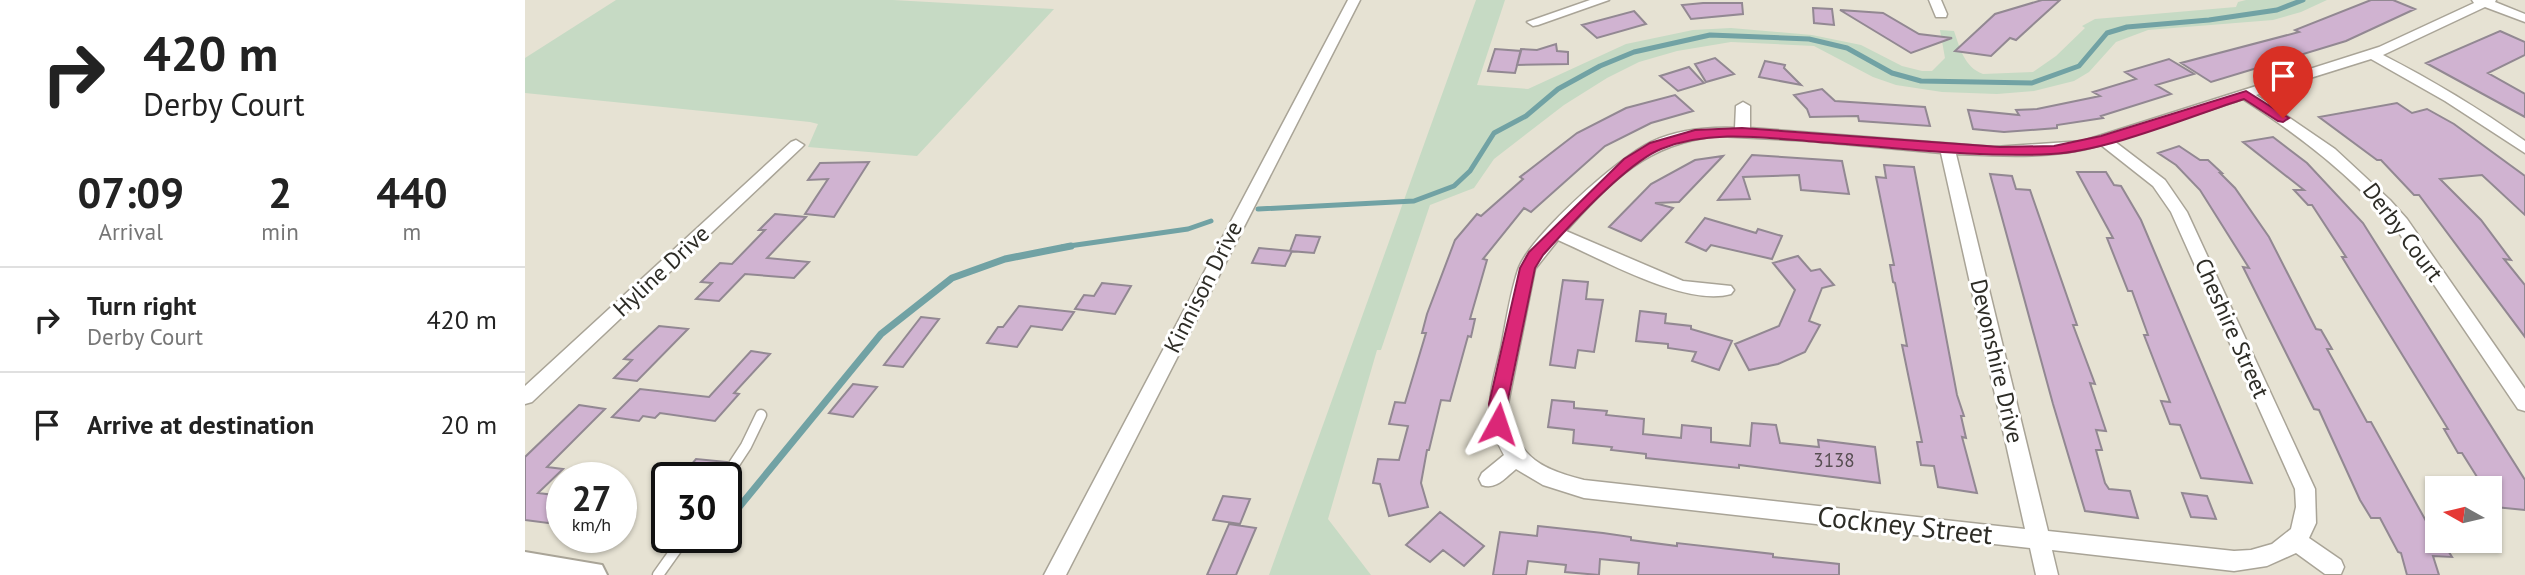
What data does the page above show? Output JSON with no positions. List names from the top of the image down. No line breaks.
{"streets":{"street":["Derby Court","Hyline Drive","Kinnison Drive","Cheshire Street","Devonshire Drive","Cockney Street"]},"crossings":[["Cheshire Street","Cockney Street"],["Devonshire Drive","Cockney Street"]],"house_numbers":["3138"],"north":"left","page":{"turn":["420 m","Derby Court"],"eta":["07:09","Arrival","2","min","440","m"],"list":[{"name":"Turn right","note":"Derby Court","value":"420 m"},{"name":"Arrive at destination","value":"20 m"}],"speed":"27 km/h","limit":"30"}}
